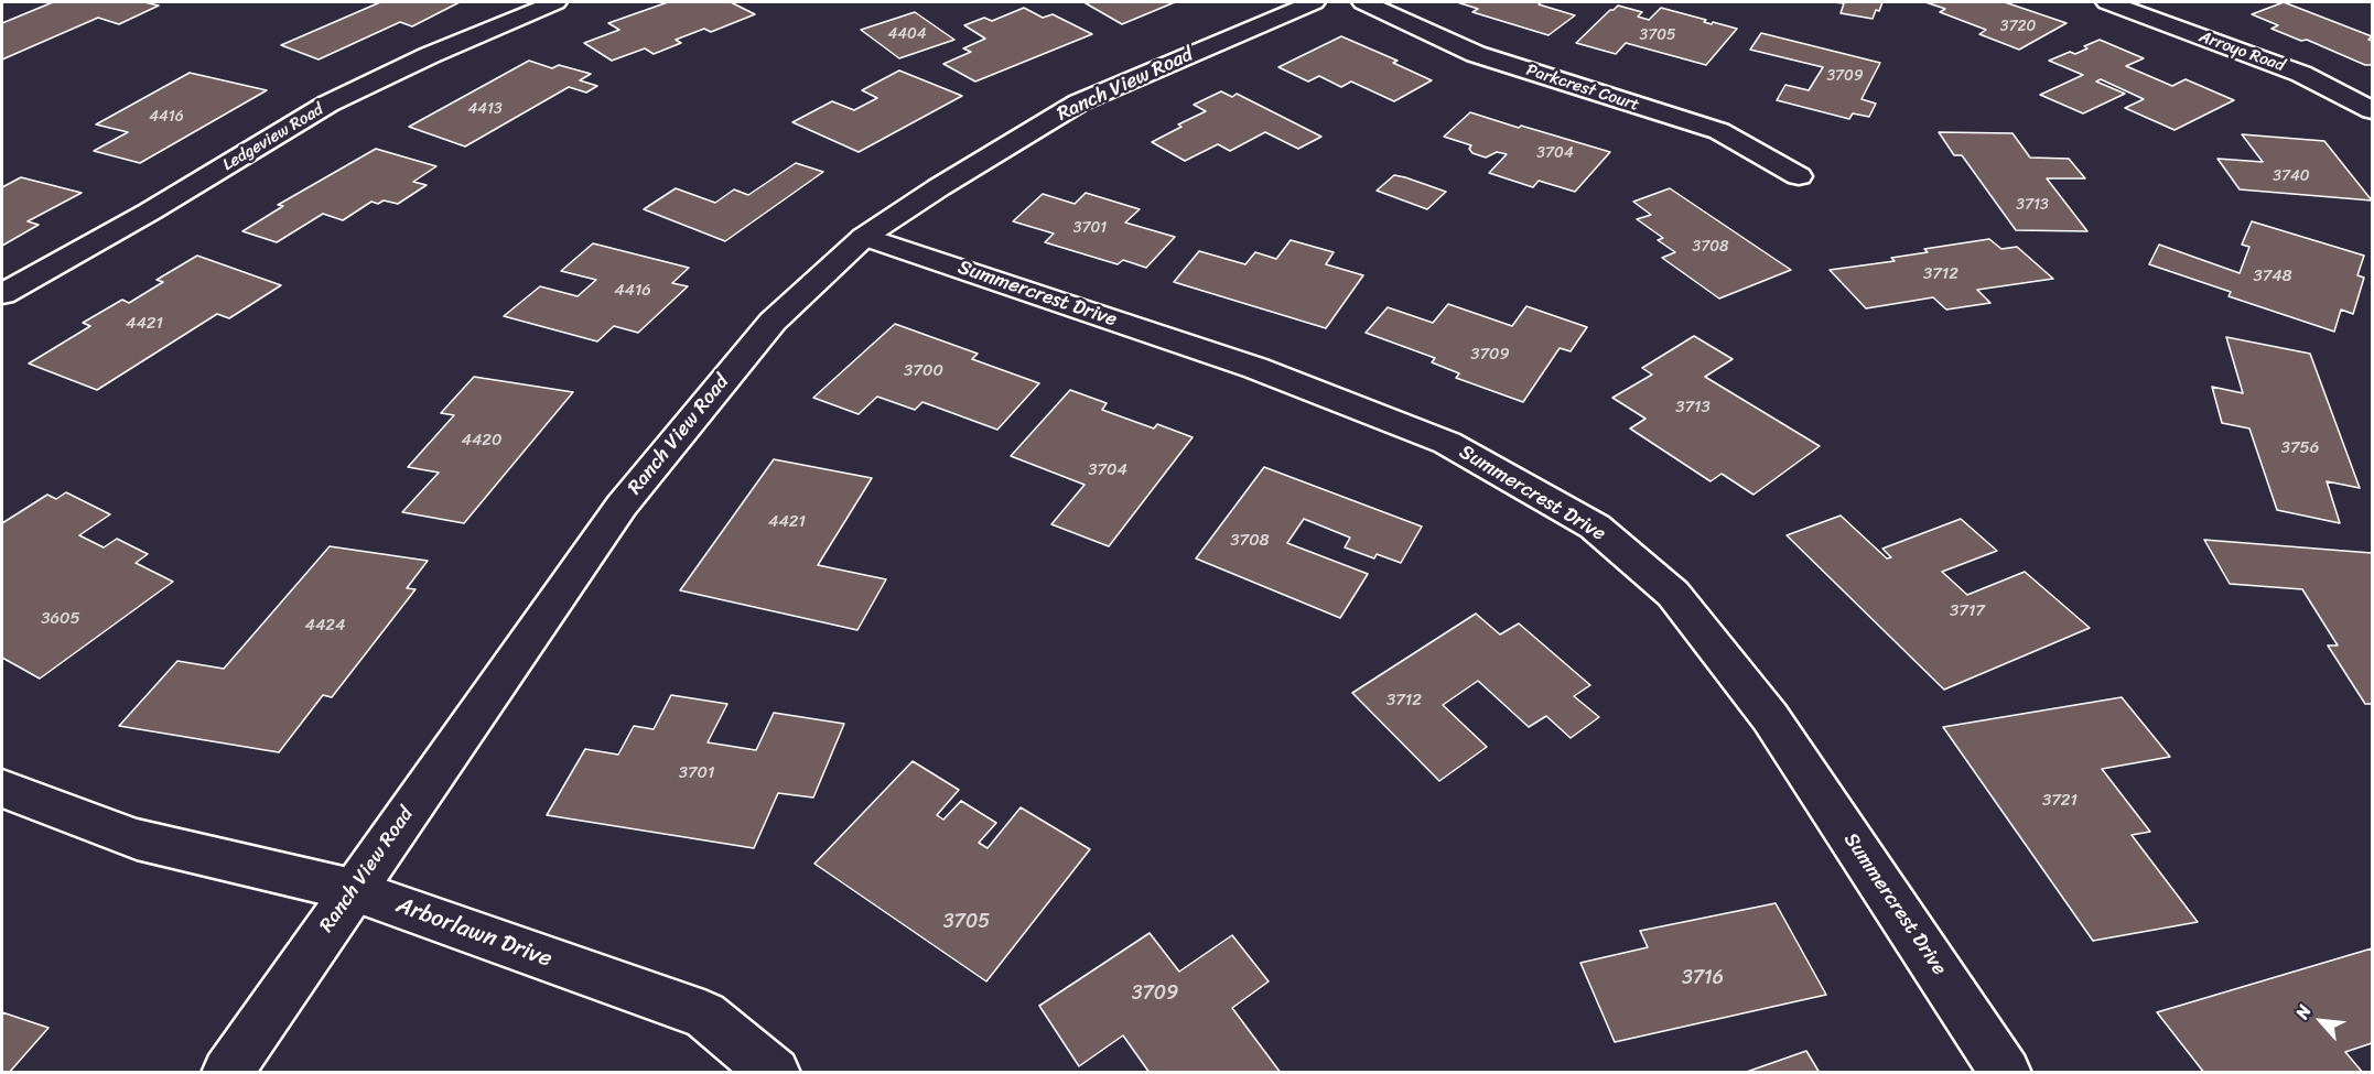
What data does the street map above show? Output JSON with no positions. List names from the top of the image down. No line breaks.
{"streets":{"street":["Arroyo Road","Ranch View Road","Parkcrest Court","Ledgeview Road","Summercrest Drive","Arborlawn Drive"]},"crossings":[["Ranch View Road","Summercrest Drive"],["Ranch View Road","Arborlawn Drive"]],"house_numbers":["3720","4404","3705","3709","4413","4416","3704","3740","3713","3701","3708","3712","3748","4416","4421","3709","3700","3713","4420","3756","3704","4421","3708","3717","3605","4424","3712","3701","3721","3705","3716","3709"],"north":"top left"}
